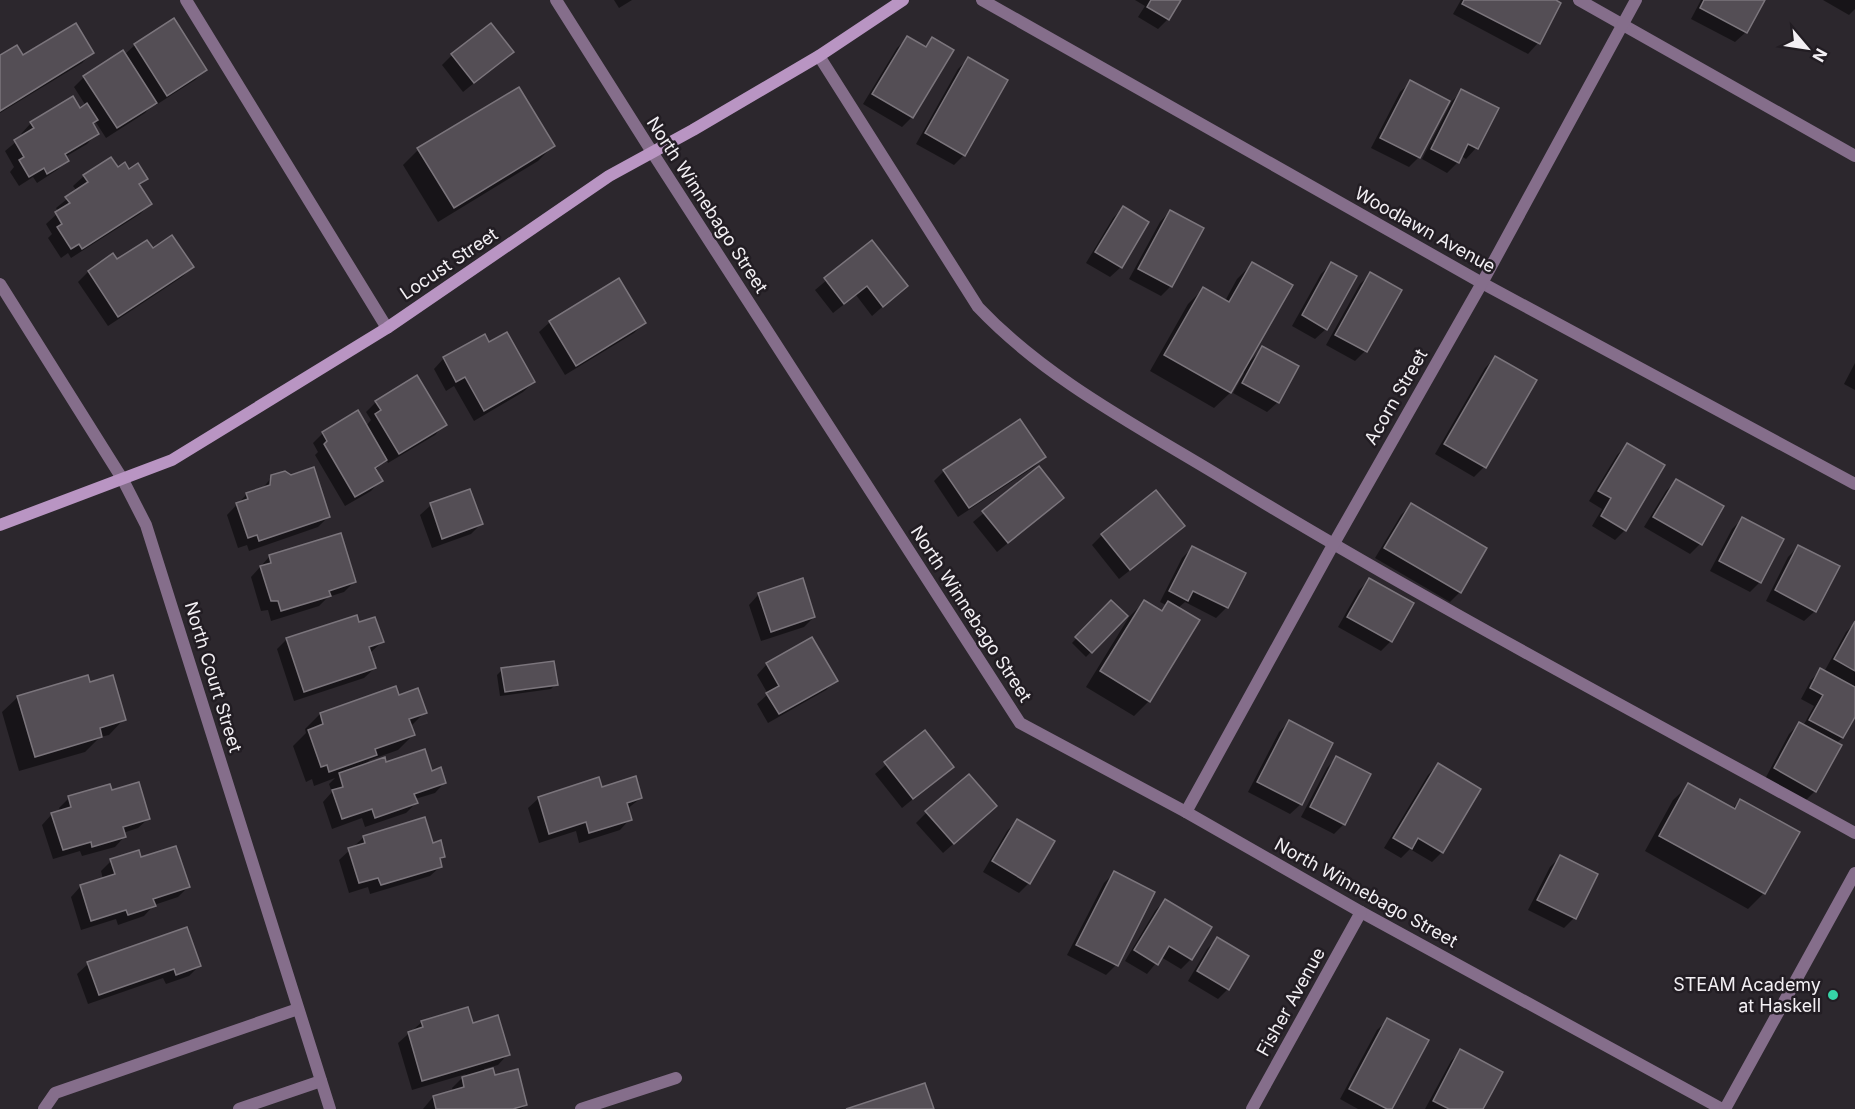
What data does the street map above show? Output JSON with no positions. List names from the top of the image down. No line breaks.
{"streets":{"street":["North Winnebago Street","Woodlawn Avenue","Locust Street","Acorn Street","North Court Street","Fisher Avenue"]},"crossings":[["North Winnebago Street","Locust Street"],["North Winnebago Street","Acorn Street"],["North Winnebago Street","Fisher Avenue"],["Woodlawn Avenue","Acorn Street"],["Locust Street","North Court Street"]],"places":["STEAM Academy at Haskell"],"north":"bottom right"}
